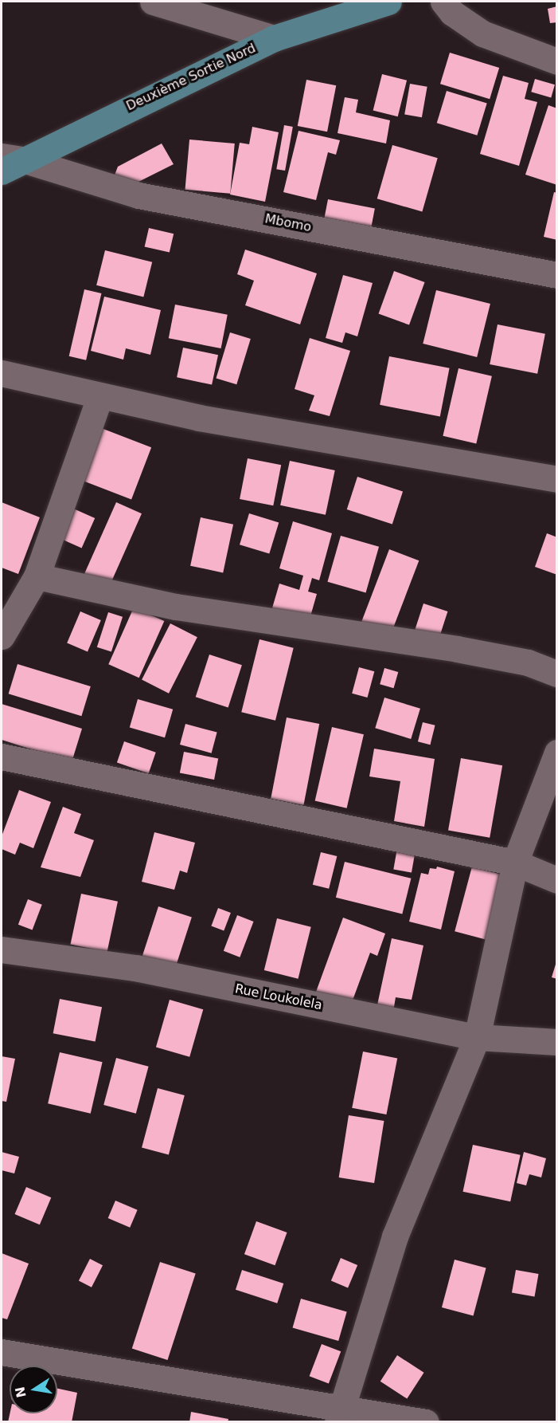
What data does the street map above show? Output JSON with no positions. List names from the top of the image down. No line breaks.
{"streets":{"main road":["Deuxième Sortie Nord"],"street":["Mbomo","Rue Loukolela"]},"crossings":[["Deuxième Sortie Nord","Mbomo"]],"north":"left"}
